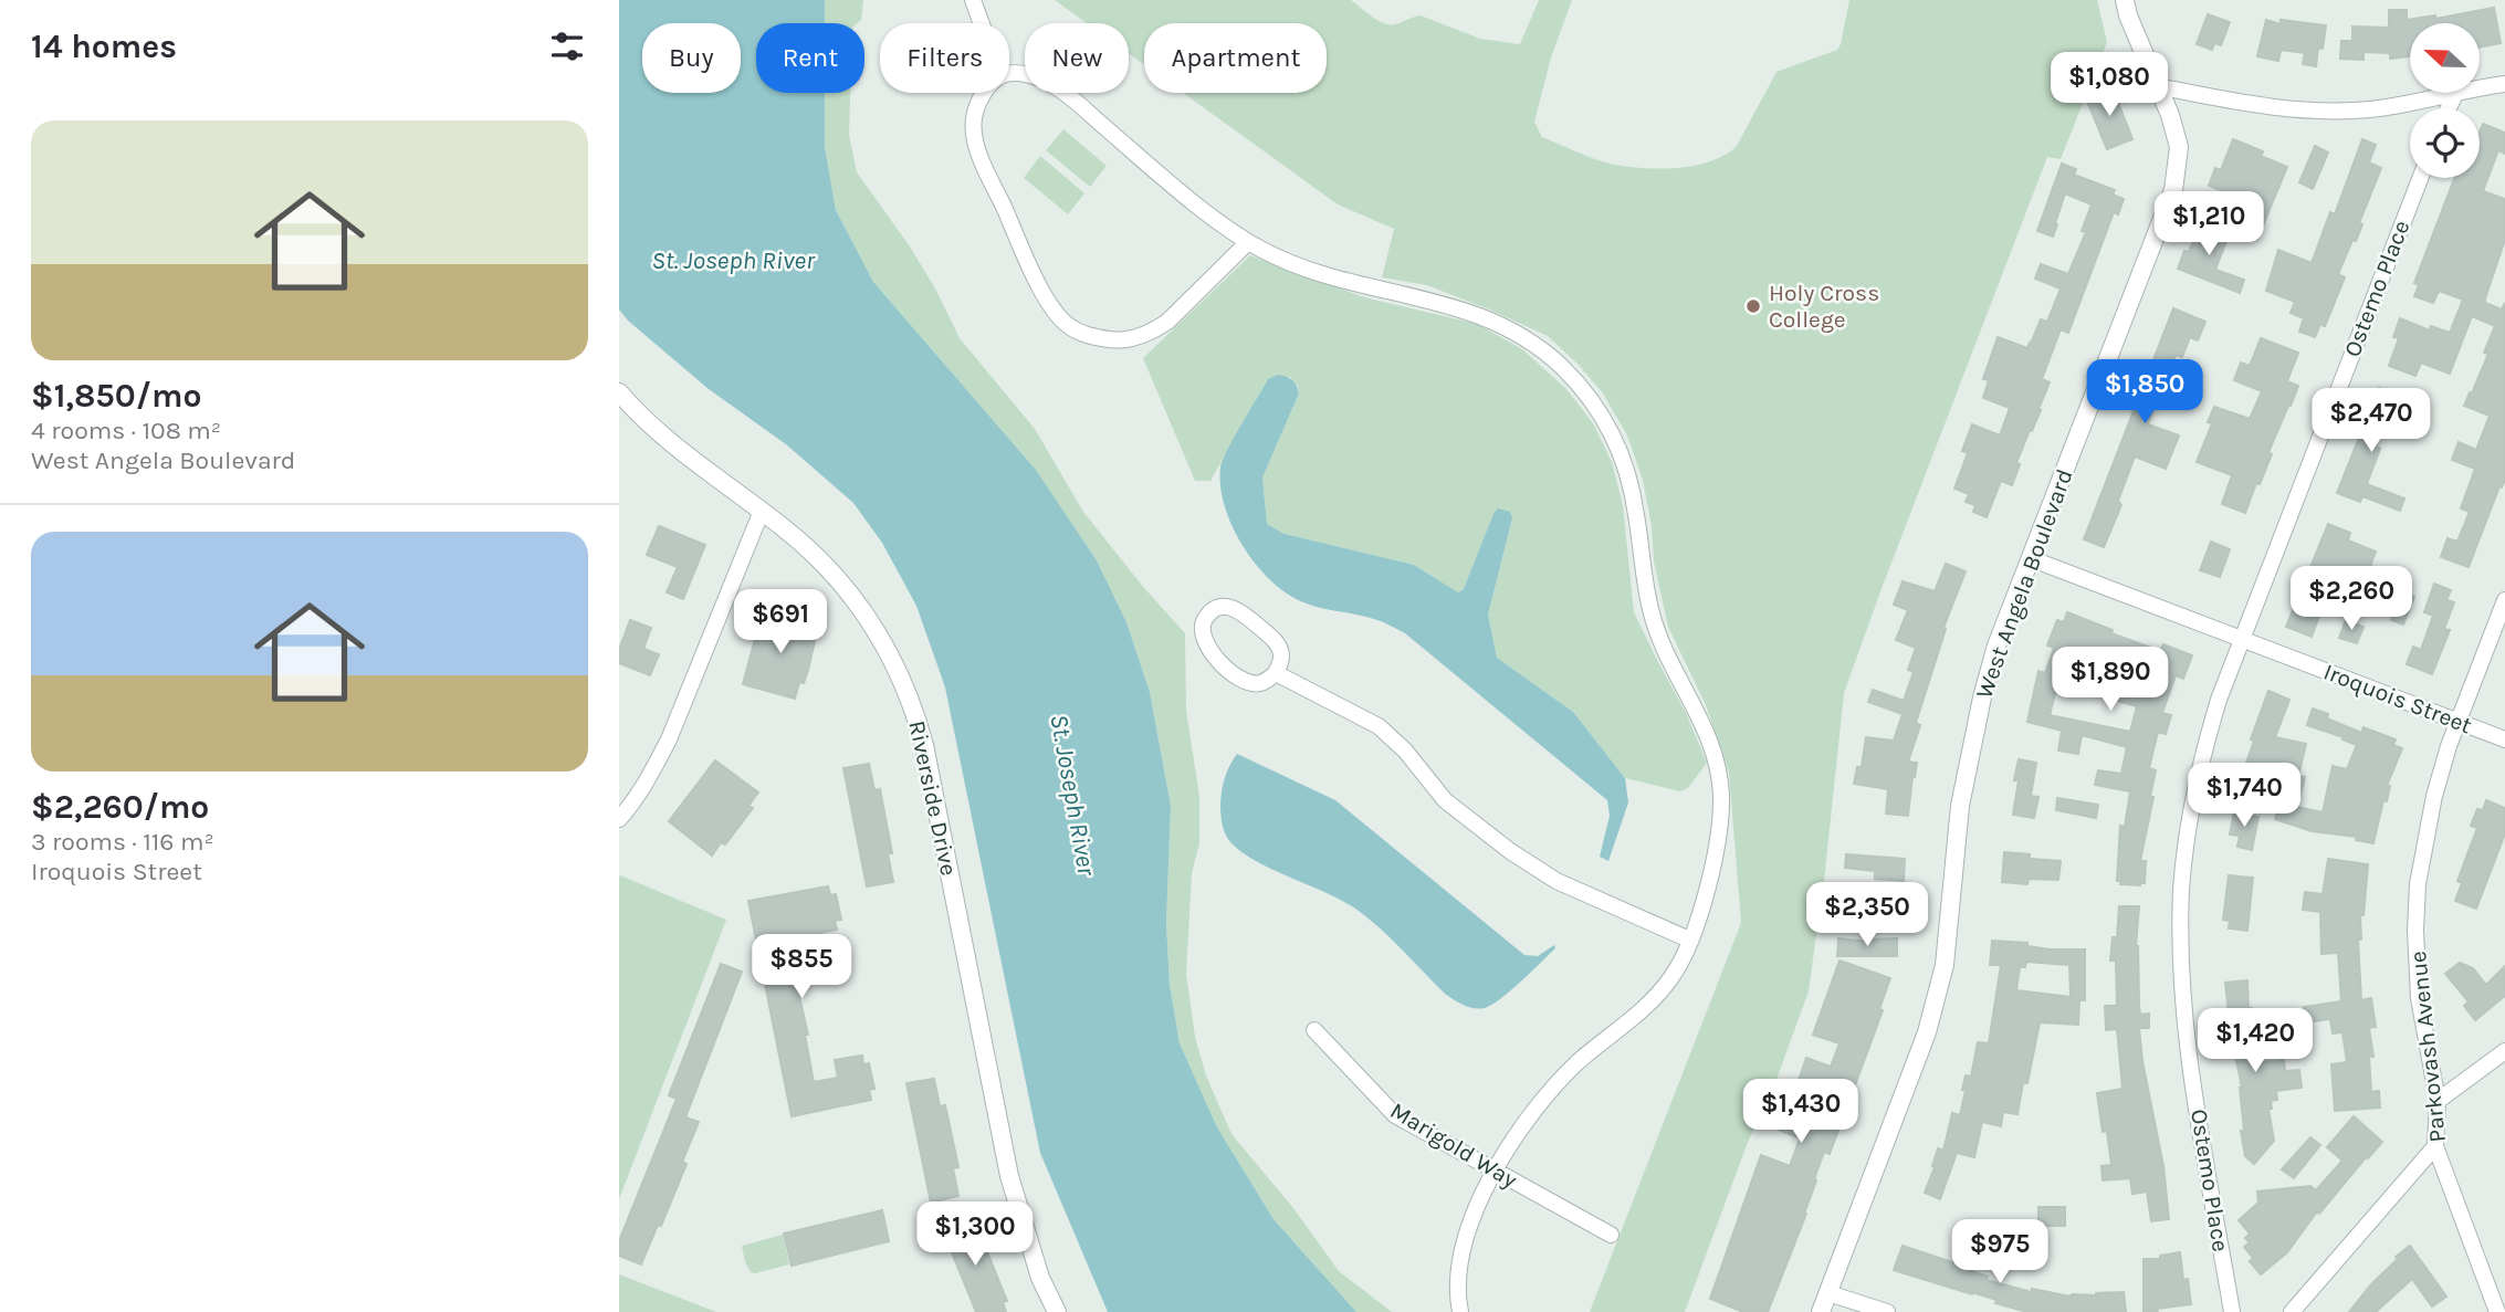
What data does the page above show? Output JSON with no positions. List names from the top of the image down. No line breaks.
{"streets":{"street":["Ostemo Place","West Angela Boulevard","Iroquois Street","Riverside Drive","Parkovash Avenue","Marigold Way"]},"crossings":[["Ostemo Place","Iroquois Street"],["West Angela Boulevard","Iroquois Street"],["Iroquois Street","Parkovash Avenue"]],"water":["St. Joseph River"],"places":["Holy Cross College"],"north":"left","page":{"heading":"14 homes","chip":["Buy","Rent","Filters","New","Apartment"],"price":["$1,080","$1,210","$1,850","$2,470","$2,260","$691","$1,890","$1,740","$2,350","$855","$1,420","$1,430","$1,300","$975"],"list":[{"name":"$1,850/mo","note":"4 rooms · 108 m² · West Angela Boulevard"},{"name":"$2,260/mo","note":"3 rooms · 116 m² · Iroquois Street"}]}}
